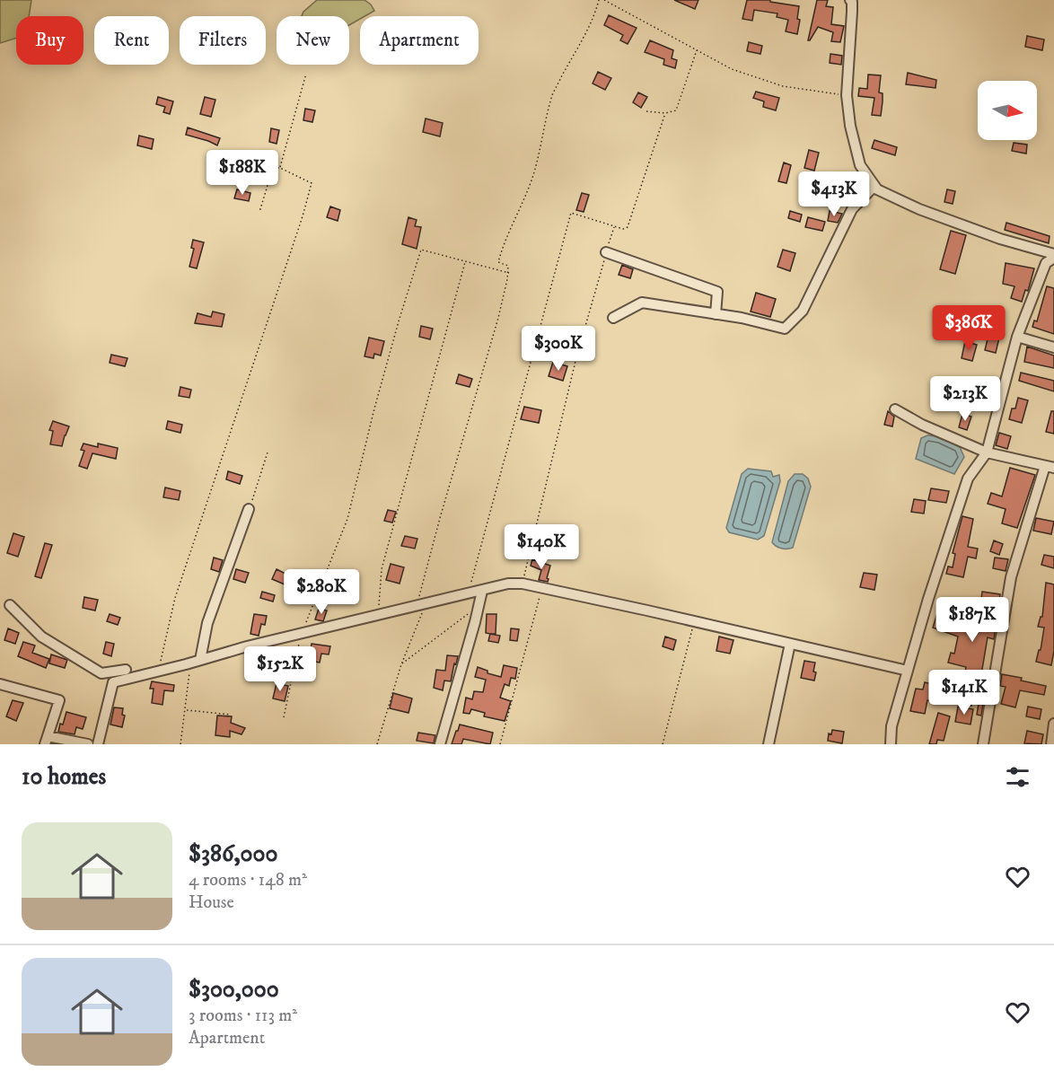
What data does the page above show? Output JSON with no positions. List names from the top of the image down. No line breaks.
{"north":"right","page":{"chip":["Buy","Rent","Filters","New","Apartment"],"price":["$188K","$413K","$386K","$300K","$213K","$140K","$280K","$187K","$152K","$141K"],"heading":"10 homes","list":[{"name":"$386,000","note":"4 rooms · 148 m² · House"},{"name":"$300,000","note":"3 rooms · 113 m² · Apartment"}]}}
